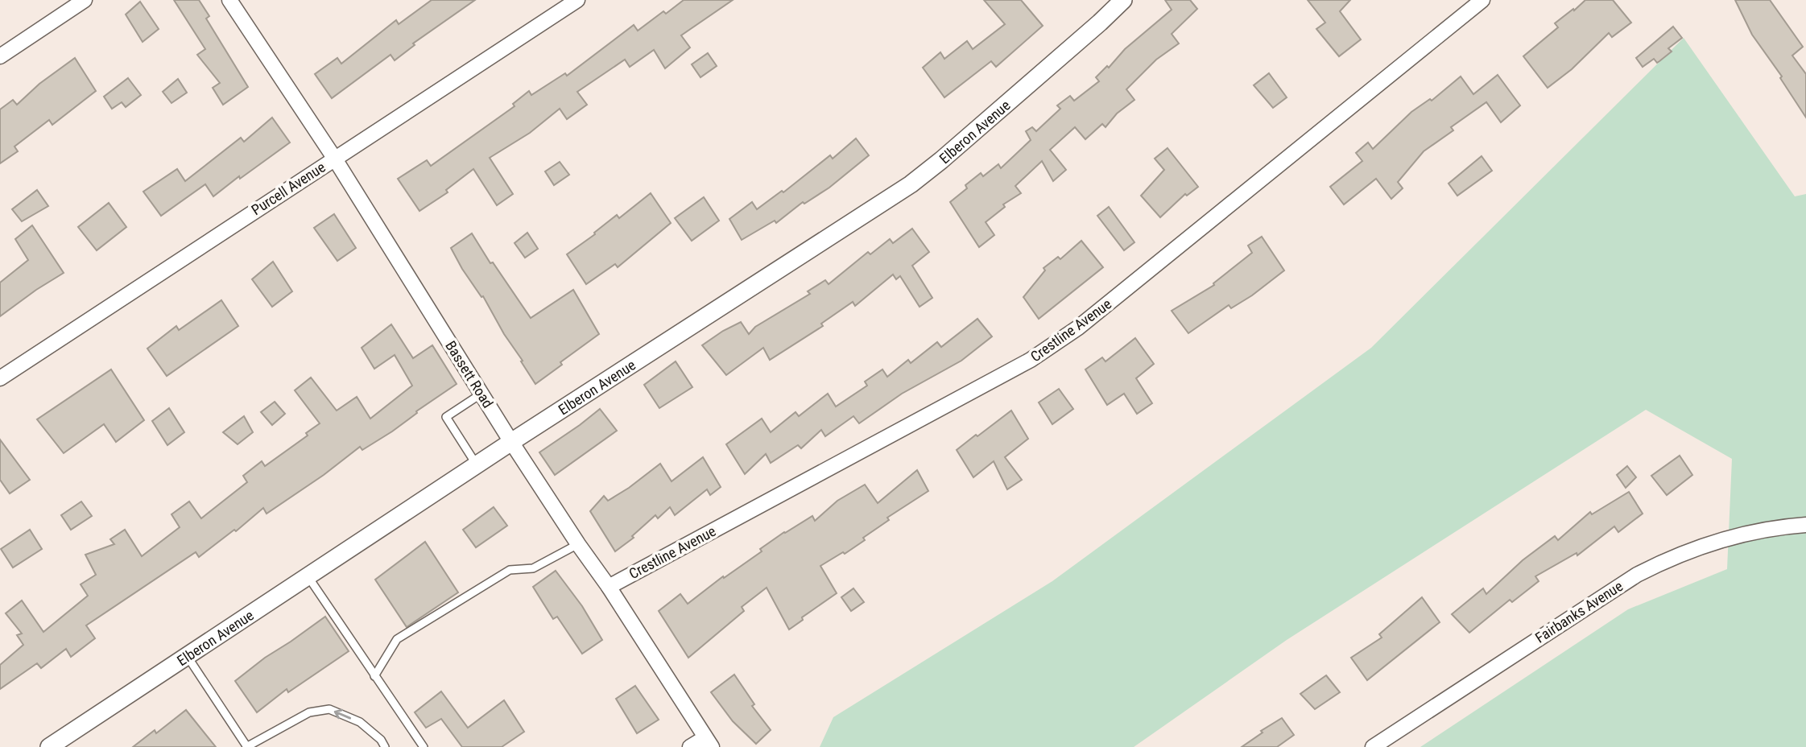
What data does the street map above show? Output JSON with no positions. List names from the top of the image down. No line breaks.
{"streets":{"street":["Elberon Avenue","Purcell Avenue","Crestline Avenue","Bassett Road","Fairbanks Avenue"]},"crossings":[["Elberon Avenue","Bassett Road"],["Purcell Avenue","Bassett Road"],["Crestline Avenue","Bassett Road"]]}
